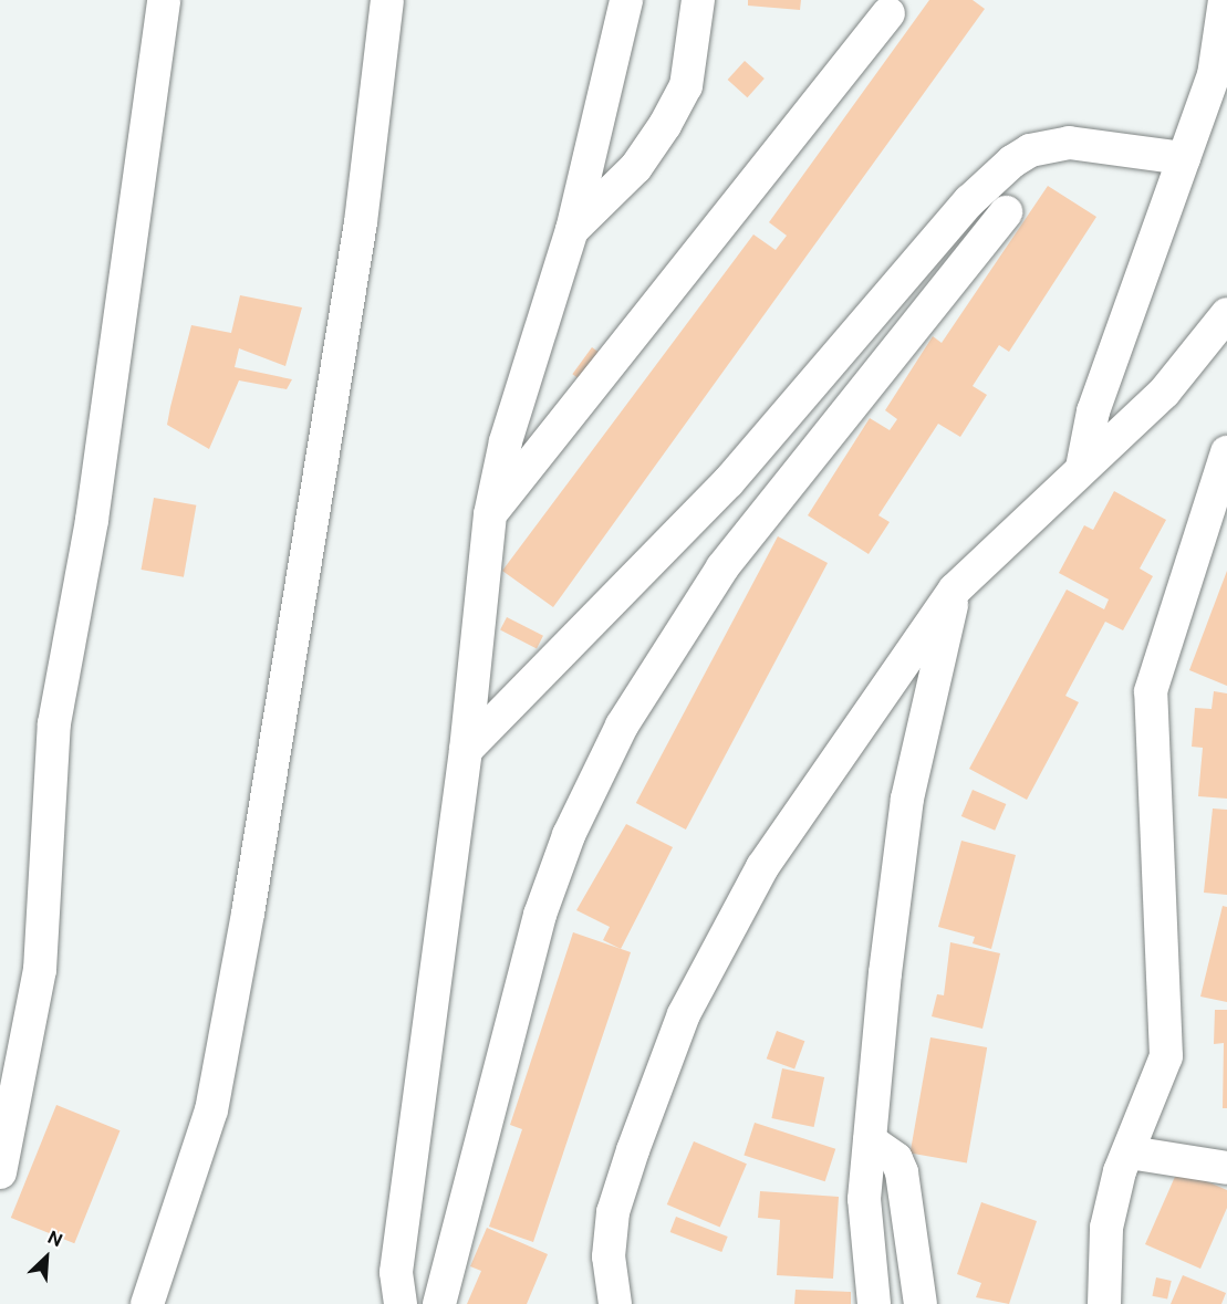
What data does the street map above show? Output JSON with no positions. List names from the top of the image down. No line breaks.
{"north":"top right"}
